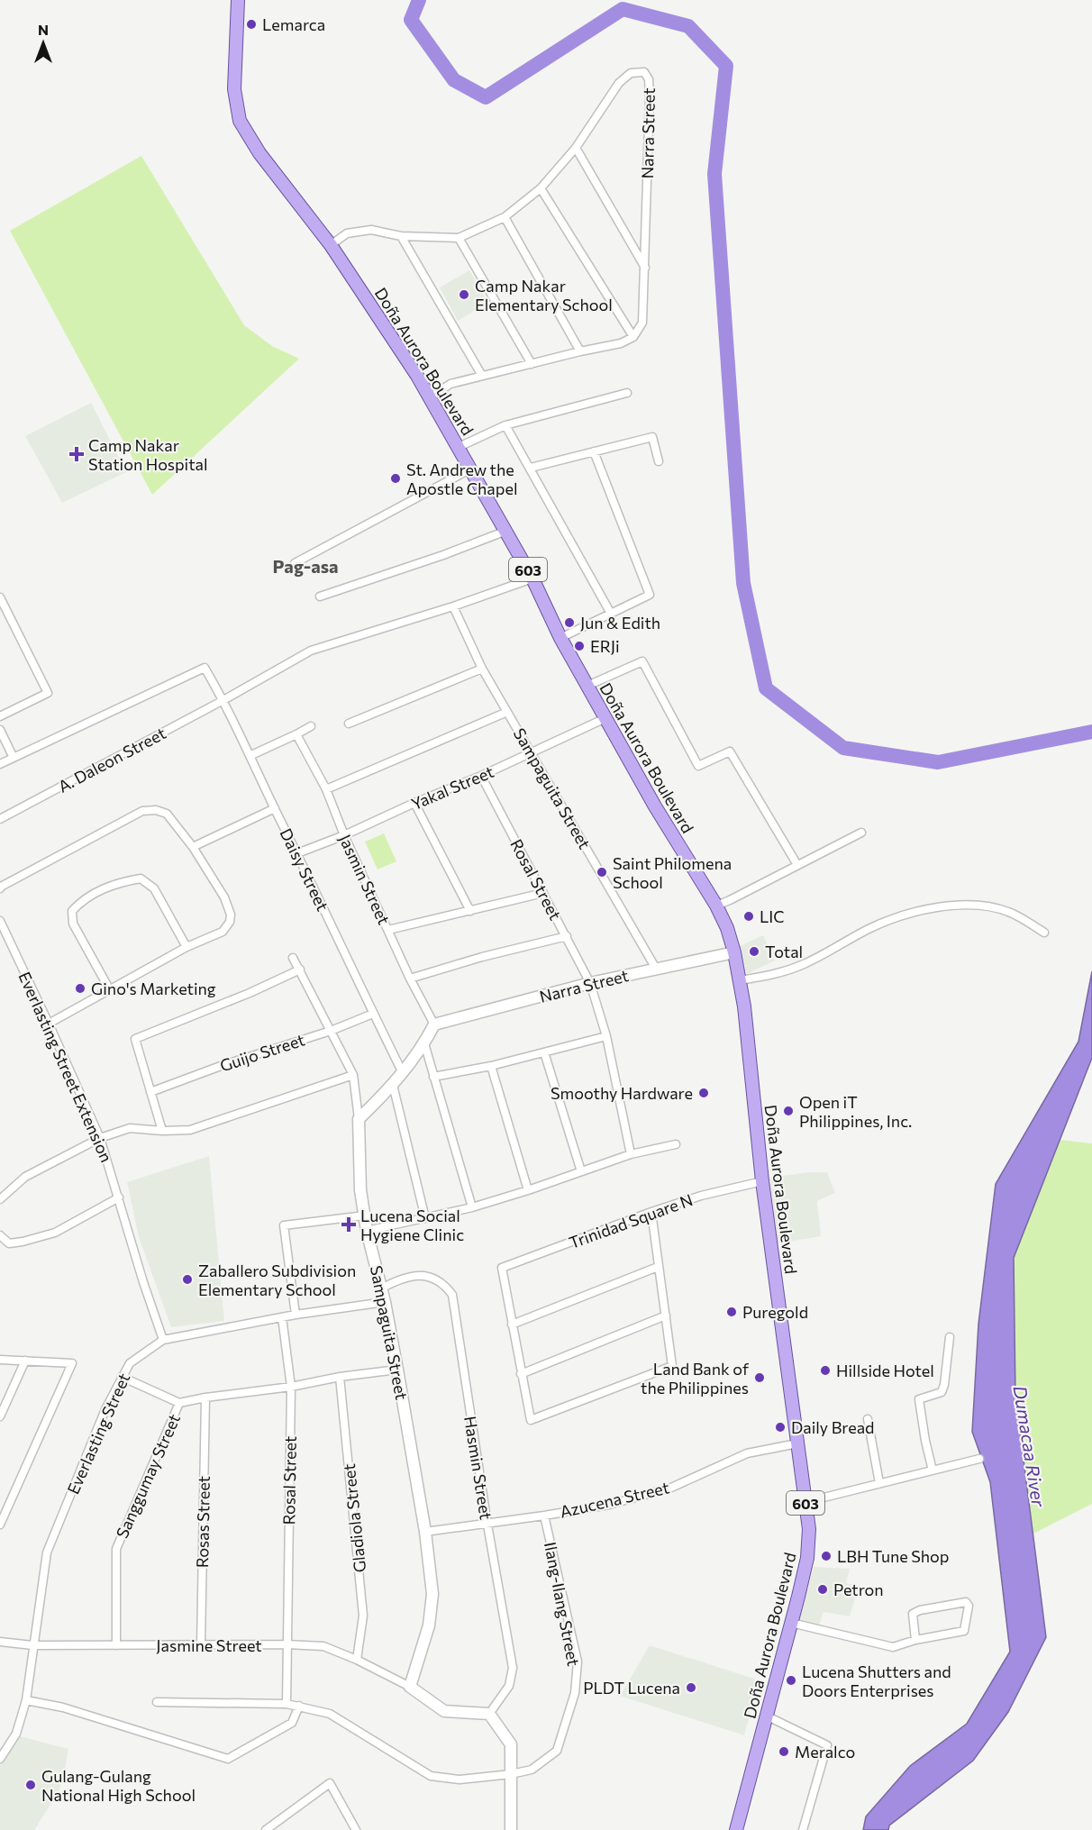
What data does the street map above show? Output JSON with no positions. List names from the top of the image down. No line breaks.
{"streets":{"main road":["Doña Aurora Boulevard","603"],"street":["Narra Street","A. Daleon Street","Yakal Street","Sampaguita Street","Daisy Street","Jasmin Street","Rosal Street","Guijo Street","Everlasting Street Extension","Trinidad Square N","Everlasting Street","Hasmin Street","Sanggumay Street","Azucena Street","Gladiola Street","Rosas Street","Ilang-Ilang Street","Jasmine Street"]},"crossings":[["Narra Street","Doña Aurora Boulevard"],["Narra Street","Sampaguita Street"],["Narra Street","Jasmin Street"],["Narra Street","Rosal Street"],["Doña Aurora Boulevard","A. Daleon Street"],["Doña Aurora Boulevard","Yakal Street"],["Doña Aurora Boulevard","Trinidad Square N"],["Doña Aurora Boulevard","Azucena Street"],["A. Daleon Street","Sampaguita Street"],["A. Daleon Street","Daisy Street"],["Yakal Street","Sampaguita Street"],["Yakal Street","Daisy Street"],["Yakal Street","Jasmin Street"],["Yakal Street","Rosal Street"],["Sampaguita Street","Guijo Street"],["Sampaguita Street","Everlasting Street"],["Sampaguita Street","Hasmin Street"],["Sampaguita Street","Azucena Street"],["Sampaguita Street","Jasmine Street"],["Daisy Street","Guijo Street"],["Rosal Street","Everlasting Street"],["Rosal Street","Ilang-Ilang Street"],["Rosal Street","Jasmine Street"],["Everlasting Street Extension","Everlasting Street"],["Everlasting Street","Jasmine Street"],["Hasmin Street","Azucena Street"],["Sanggumay Street","Jasmine Street"],["Azucena Street","Ilang-Ilang Street"],["Gladiola Street","Jasmine Street"],["Rosas Street","Jasmine Street"]],"districts":["Pag-asa"],"water":["Dumacaa River"],"places":{"other":["Lemarca","Camp Nakar Elementary School","St. Andrew the Apostle Chapel","Jun & Edith","ERJi","Saint Philomena School","LIC","Total","Gino's Marketing","Smoothy Hardware","Open iT Philippines, Inc.","Zaballero Subdivision Elementary School","Puregold","Hillside Hotel","Land Bank of the Philippines","Daily Bread","LBH Tune Shop","Petron","Lucena Shutters and Doors Enterprises","PLDT Lucena","Meralco","Gulang-Gulang National High School"],"health":["Camp Nakar Station Hospital","Lucena Social Hygiene Clinic"]},"north":"top"}
